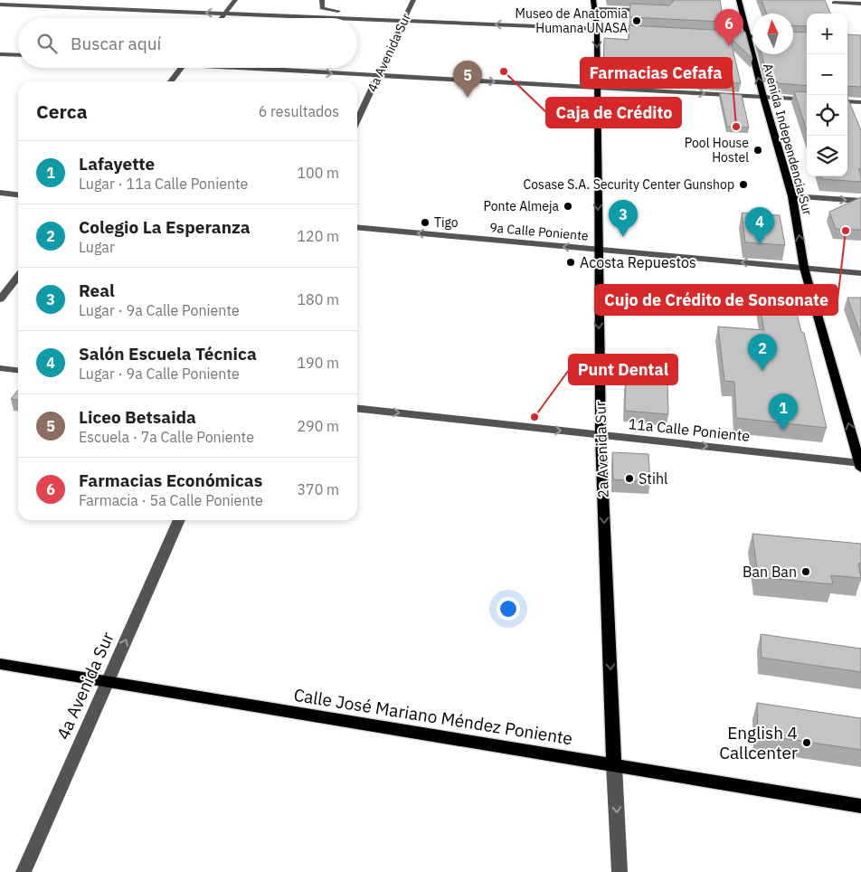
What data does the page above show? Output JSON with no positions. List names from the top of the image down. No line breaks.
{"streets":{"main road":["Avenida Independencia Sur","2a Avenida Sur","Calle José Mariano Méndez Poniente"],"street":["4a Avenida Sur","9a Calle Poniente","11a Calle Poniente"]},"crossings":[["4a Avenida Sur","Calle José Mariano Méndez Poniente"],["Avenida Independencia Sur","9a Calle Poniente"],["Avenida Independencia Sur","11a Calle Poniente"],["9a Calle Poniente","2a Avenida Sur"],["11a Calle Poniente","2a Avenida Sur"],["2a Avenida Sur","Calle José Mariano Méndez Poniente"]],"one_way":["Avenida Independencia Sur","9a Calle Poniente","11a Calle Poniente","2a Avenida Sur"],"places":["Museo de Anatomia Humana UNASA","Caja de Crédito","Farmacias Cefafa","Pool House Hostel","Cosase S.A. Security Center Gunshop","Ponte Almeja","Tigo","Cujo de Crédito de Sonsonate","Acosta Repuestos","Punt Dental","Stihl","Ban Ban","English 4 Callcenter"],"north":"top","page":{"pins":["6","5","3","4","2","1"],"map_buttons":["+","−"],"search":"Buscar aquí","heading":["Cerca","6 resultados"],"list":[{"mark":"1","name":"Lafayette","note":"Lugar · 11a Calle Poniente","value":"100 m"},{"mark":"2","name":"Colegio La Esperanza","note":"Lugar","value":"120 m"},{"mark":"3","name":"Real","note":"Lugar · 9a Calle Poniente","value":"180 m"},{"mark":"4","name":"Salón Escuela Técnica","note":"Lugar · 9a Calle Poniente","value":"190 m"},{"mark":"5","name":"Liceo Betsaida","note":"Escuela · 7a Calle Poniente","value":"290 m"},{"mark":"6","name":"Farmacias Económicas","note":"Farmacia · 5a Calle Poniente","value":"370 m"}]}}
